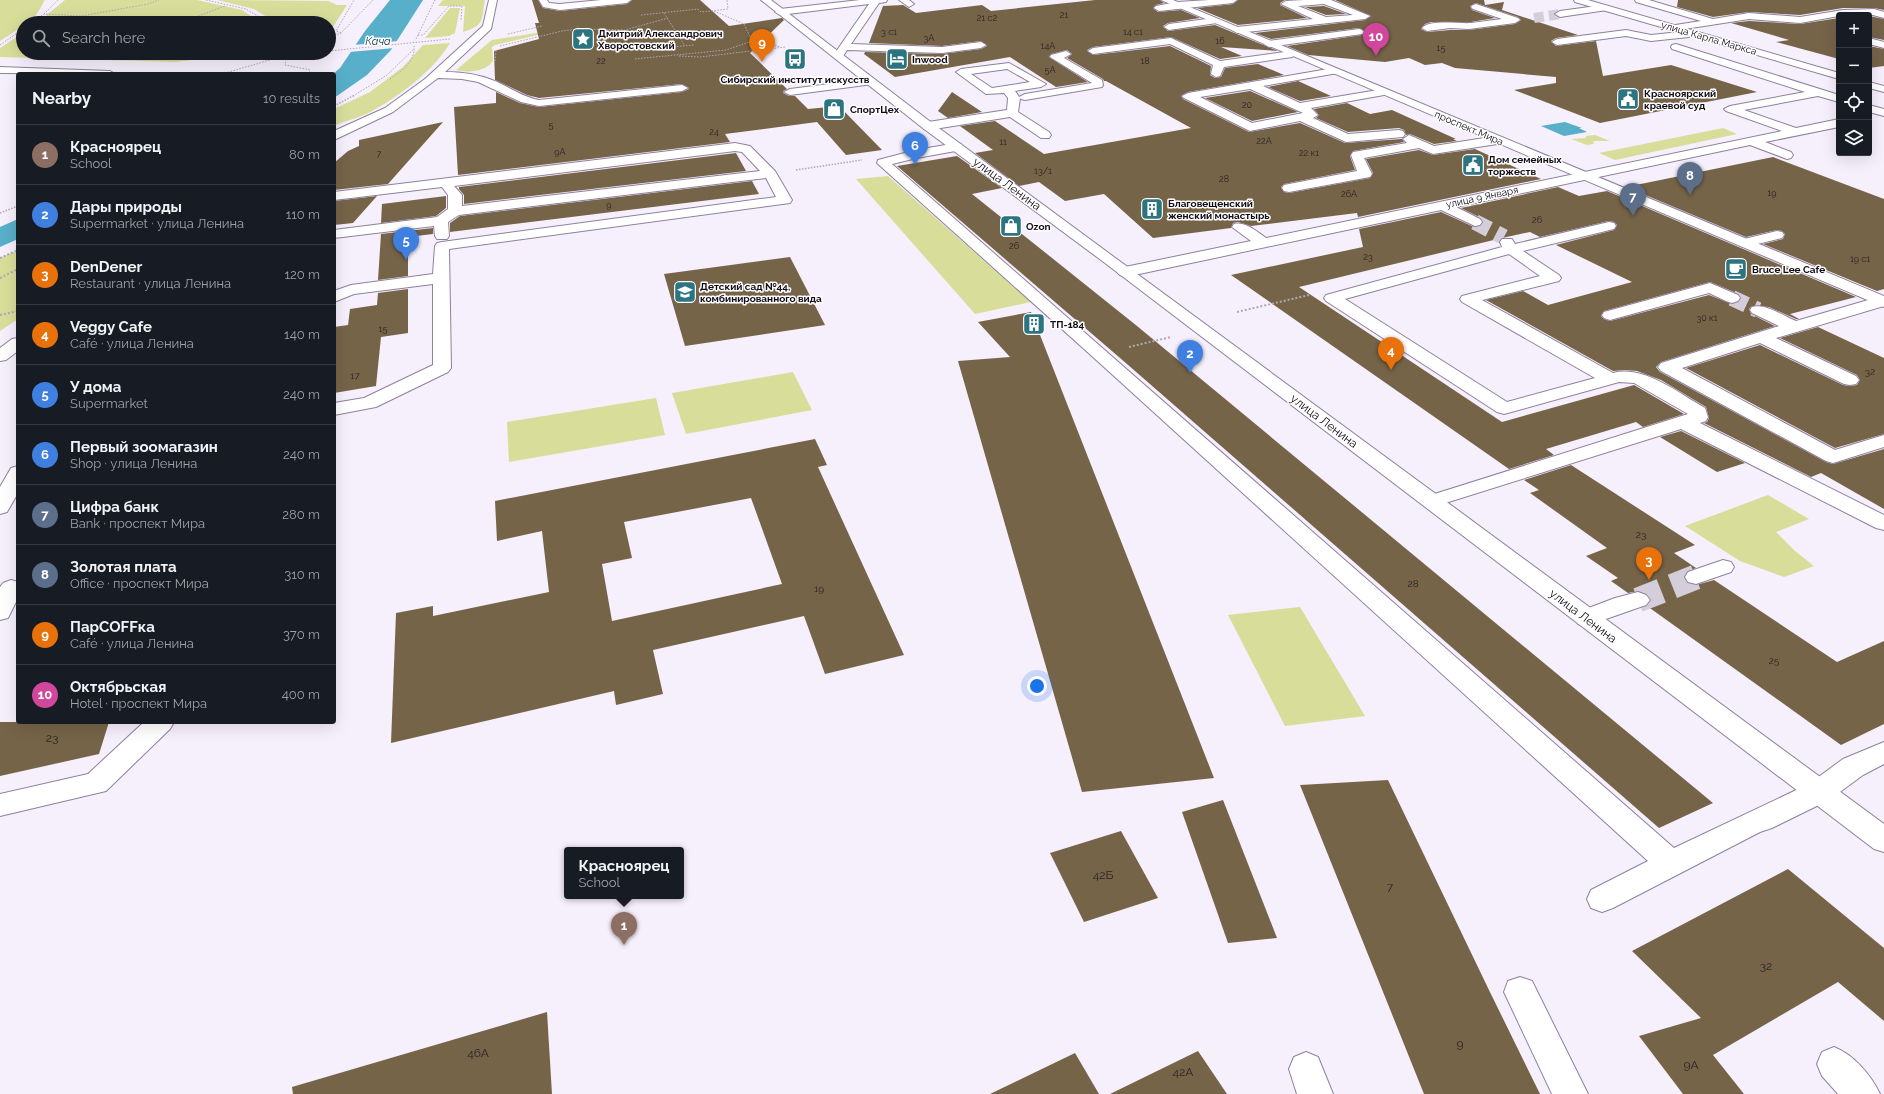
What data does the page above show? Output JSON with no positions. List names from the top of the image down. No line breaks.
{"streets":{"main road":["улица Карла Маркса","проспект Мира","улица Ленина","улица 9 Января"]},"crossings":[["проспект Мира","улица 9 Января"],["улица Ленина","улица 9 Января"]],"water":["Кача"],"places":{"place":["Дмитрий Александрович Хворостовский"],"bus stop":["Сибирский институт искусств"],"hotel":["Inwood"],"public building":["Красноярский краевой суд","Дом семейных торжеств"],"shop":["СпортЦех","Ozon"],"building":["Благовещенский женский монастырь","ТП-184"],"cafe":["Bruce Lee Cafe"],"school or university":["Детский сад №44, комбинированного вида"]},"house_numbers":["21","21 с2","3 с1","14 с1","3А","16","14А","15","22","18","5А","20","5","24","22А","11","9А","22 к1","7","13/1","28","19","26А","9","26","26","23","19 с1","30 к1","15","32","17","23","28","19","25","23","42Б","7","32","9","46А","9А","42А"],"page":{"map_buttons":["+","−"],"search":"Search here","pins":["10","9","6","8","7","5","4","2","3","1"],"heading":["Nearby","10 results"],"list":[{"mark":"1","name":"Красноярец","note":"School","value":"80 m"},{"mark":"2","name":"Дары природы","note":"Supermarket · улица Ленина","value":"110 m"},{"mark":"3","name":"DenDener","note":"Restaurant · улица Ленина","value":"120 m"},{"mark":"4","name":"Veggy Cafe","note":"Café · улица Ленина","value":"140 m"},{"mark":"5","name":"У дома","note":"Supermarket","value":"240 m"},{"mark":"6","name":"Первый зоомагазин","note":"Shop · улица Ленина","value":"240 m"},{"mark":"7","name":"Цифра банк","note":"Bank · проспект Мира","value":"280 m"},{"mark":"8","name":"Золотая плата","note":"Office · проспект Мира","value":"310 m"},{"mark":"9","name":"ПарCOFFка","note":"Café · улица Ленина","value":"370 m"},{"mark":"10","name":"Октябрьская","note":"Hotel · проспект Мира","value":"400 m"}],"popup":["Красноярец","School"]}}
